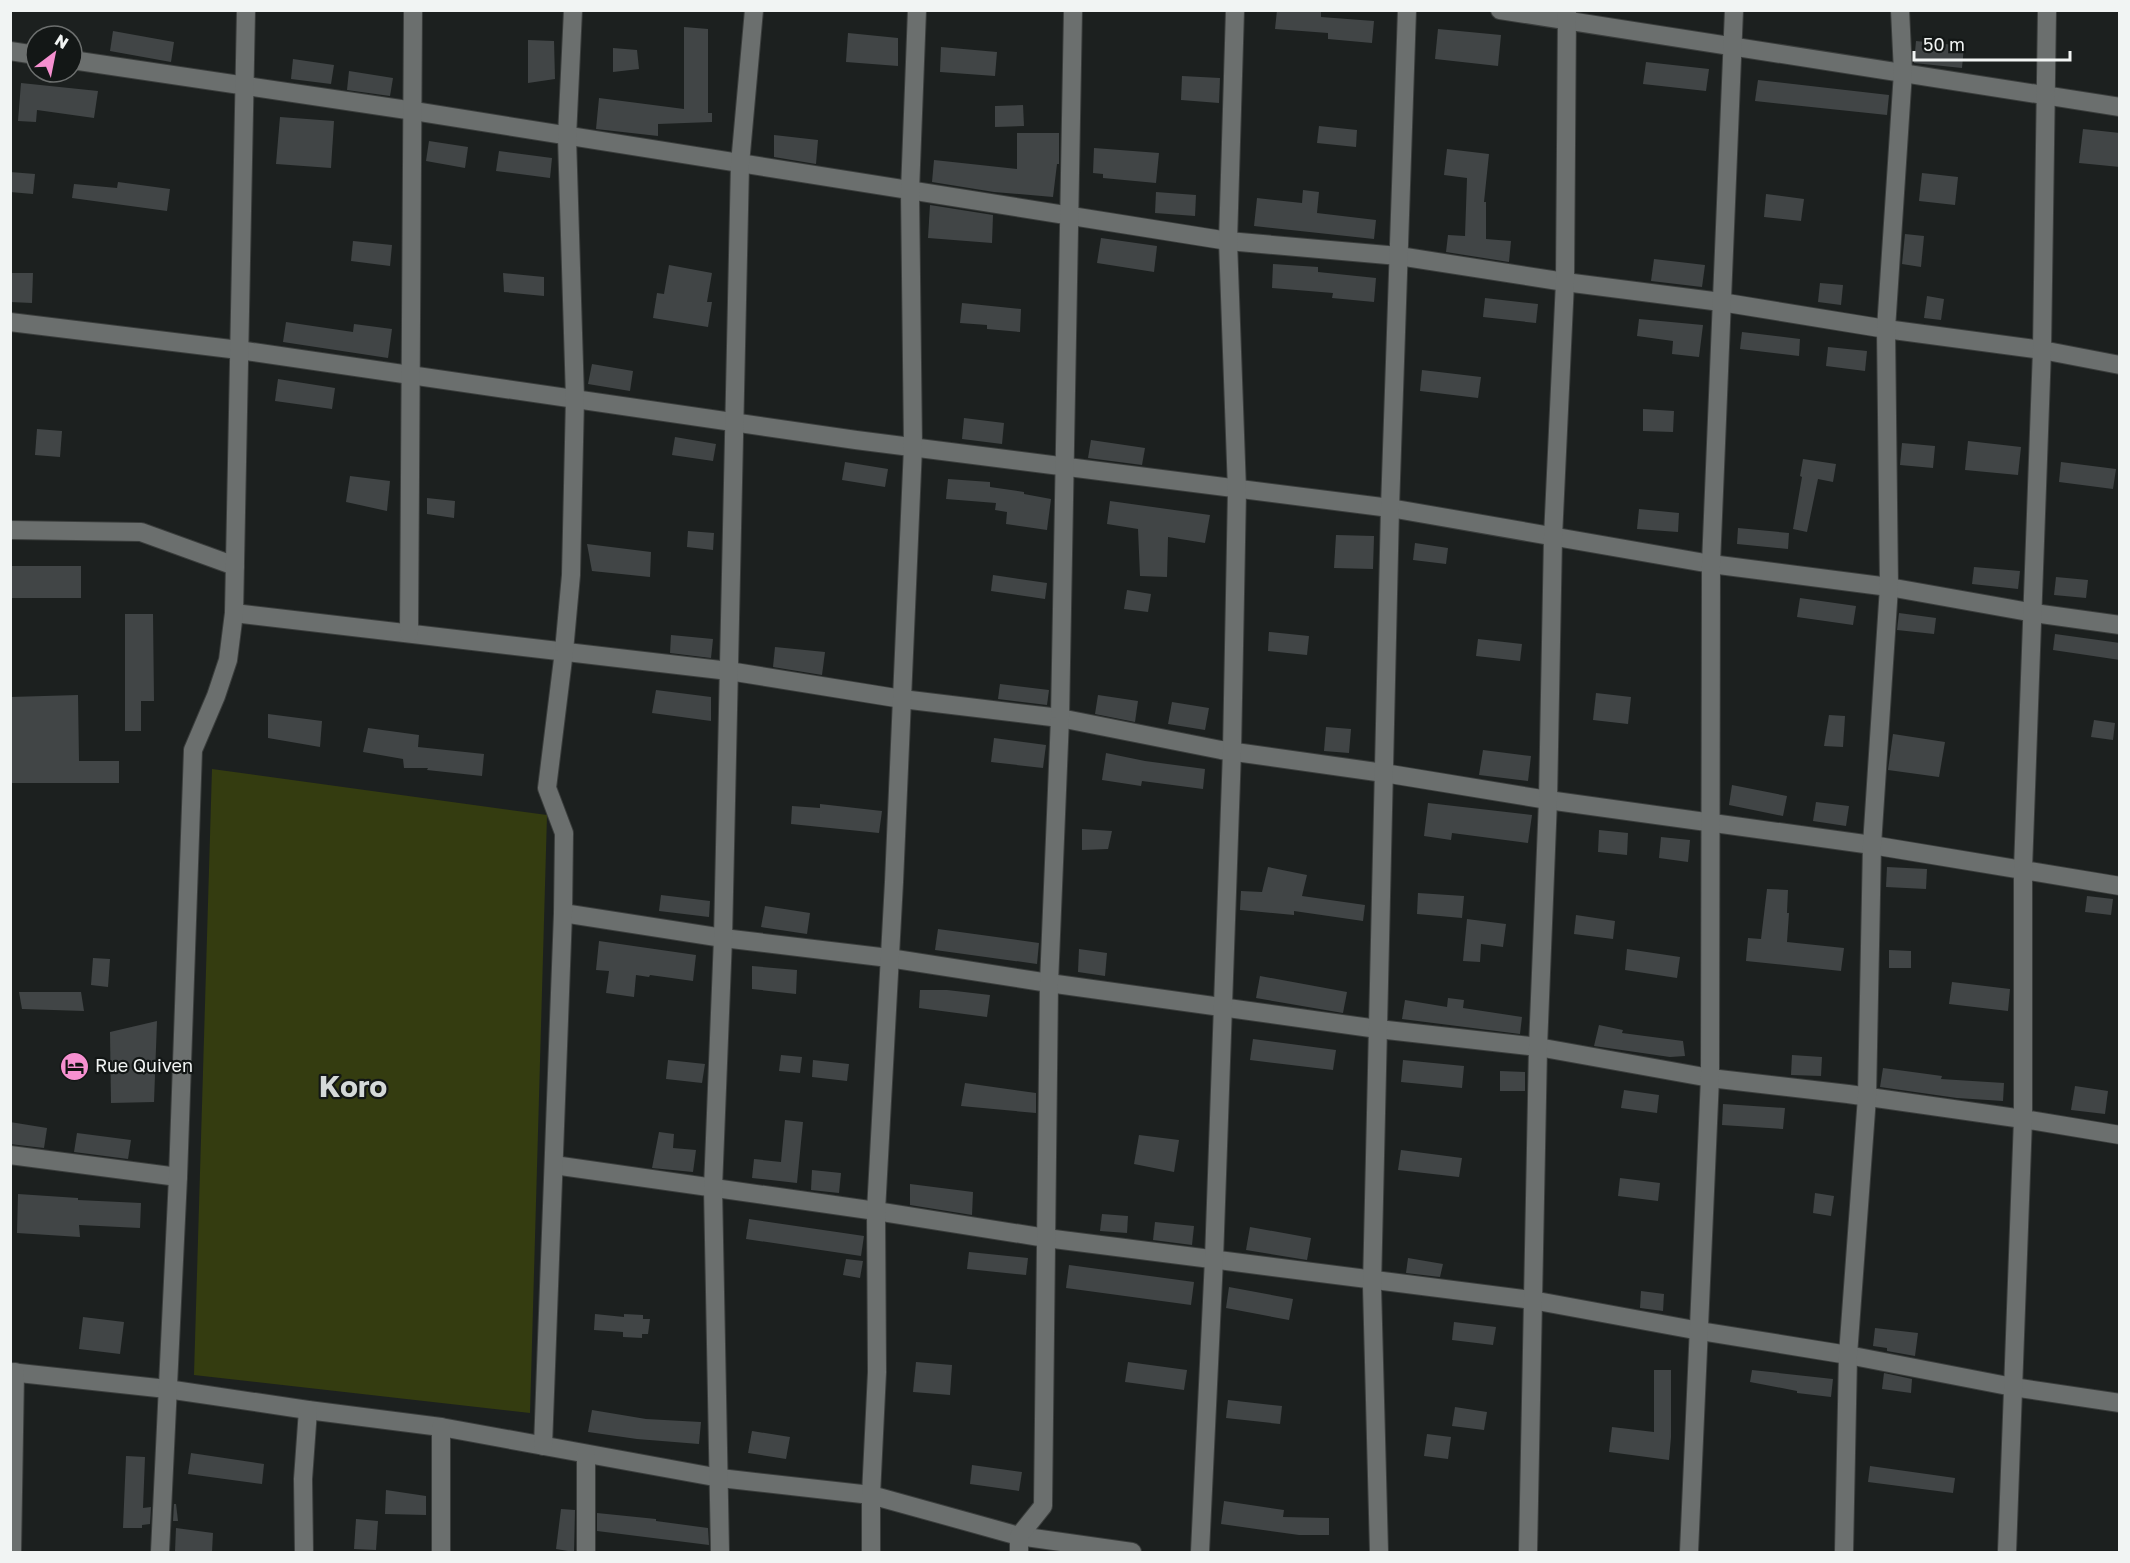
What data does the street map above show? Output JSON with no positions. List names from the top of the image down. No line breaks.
{"districts":["Koro"],"places":{"hotel":["Rue Quiven"]},"scale_bar":"50 m","north":"top right"}
